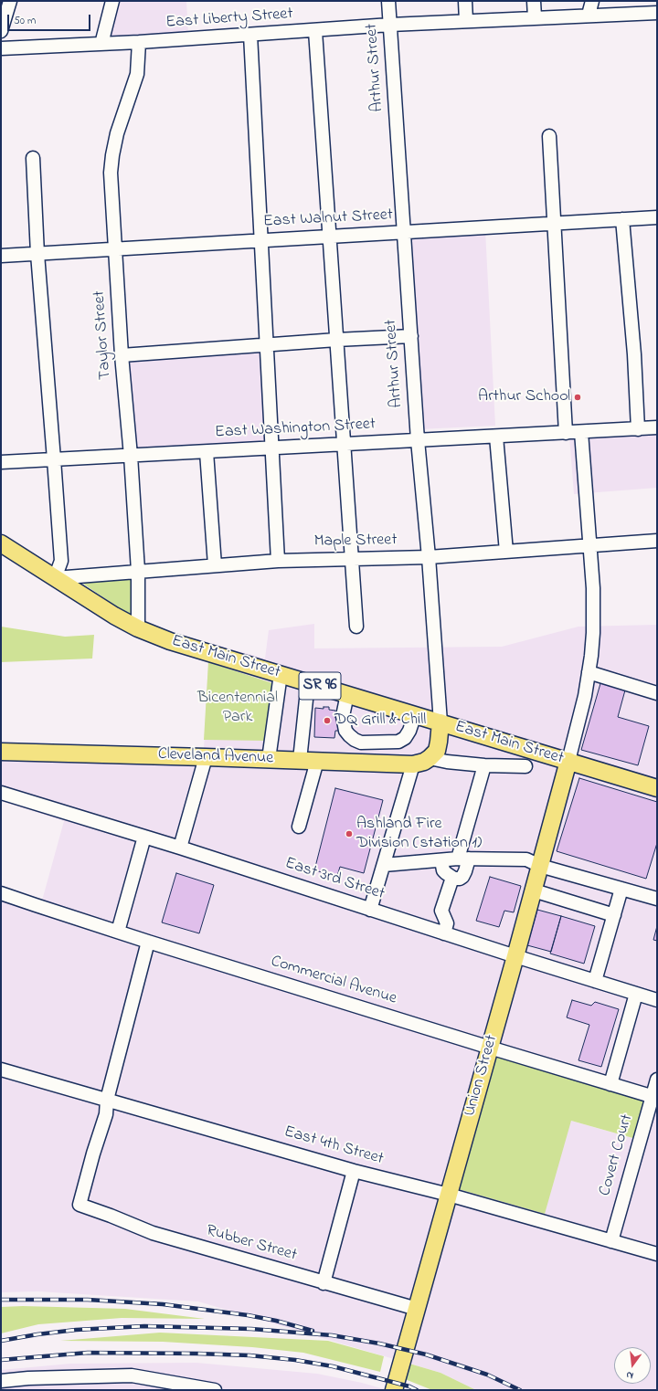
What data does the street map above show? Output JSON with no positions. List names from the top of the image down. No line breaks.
{"streets":{"main road":["East Main Street","SR 96","Cleveland Avenue","Union Street"],"street":["East Liberty Street","Arthur Street","East Walnut Street","Taylor Street","East Washington Street","Maple Street","East 3rd Street","Commercial Avenue","East 4th Street","Covert Court","Rubber Street"]},"crossings":[["East Liberty Street","Arthur Street"],["East Liberty Street","Taylor Street"],["Arthur Street","East Walnut Street"],["Arthur Street","East Washington Street"],["Arthur Street","Maple Street"],["Arthur Street","East Main Street"],["East Walnut Street","Taylor Street"],["Taylor Street","East Washington Street"],["Taylor Street","Maple Street"],["Taylor Street","East Main Street"],["Maple Street","East Main Street"],["East Main Street","Union Street"],["East 3rd Street","Union Street"],["Commercial Avenue","Union Street"],["Commercial Avenue","Covert Court"],["Union Street","East 4th Street"],["Union Street","Rubber Street"],["East 4th Street","Covert Court"],["East 4th Street","Rubber Street"]],"parks":["Bicentennial Park"],"places":["Arthur School","DQ Grill & Chill","Ashland Fire Division (station 1)"],"scale_bar":"50 m","north":"bottom"}
